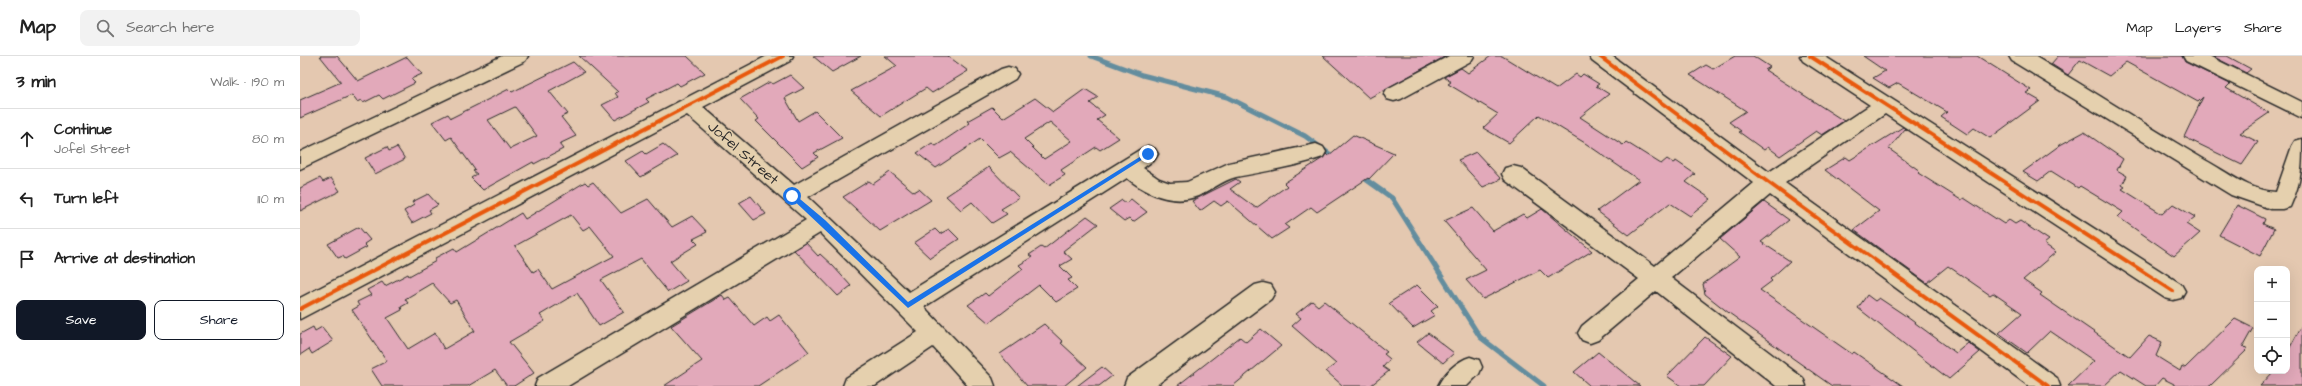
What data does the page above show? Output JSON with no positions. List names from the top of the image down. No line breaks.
{"streets":{"street":["Jofel Street"]},"page":{"header":"Map","search":"Search here","nav":["Map","Layers","Share"],"heading":["3 min","Walk · 190 m"],"list":[["Continue","Jofel Street","80 m"],["Turn left","110 m"],"Arrive at destination"],"map_buttons":["+","−"],"buttons":["Save","Share"]}}
